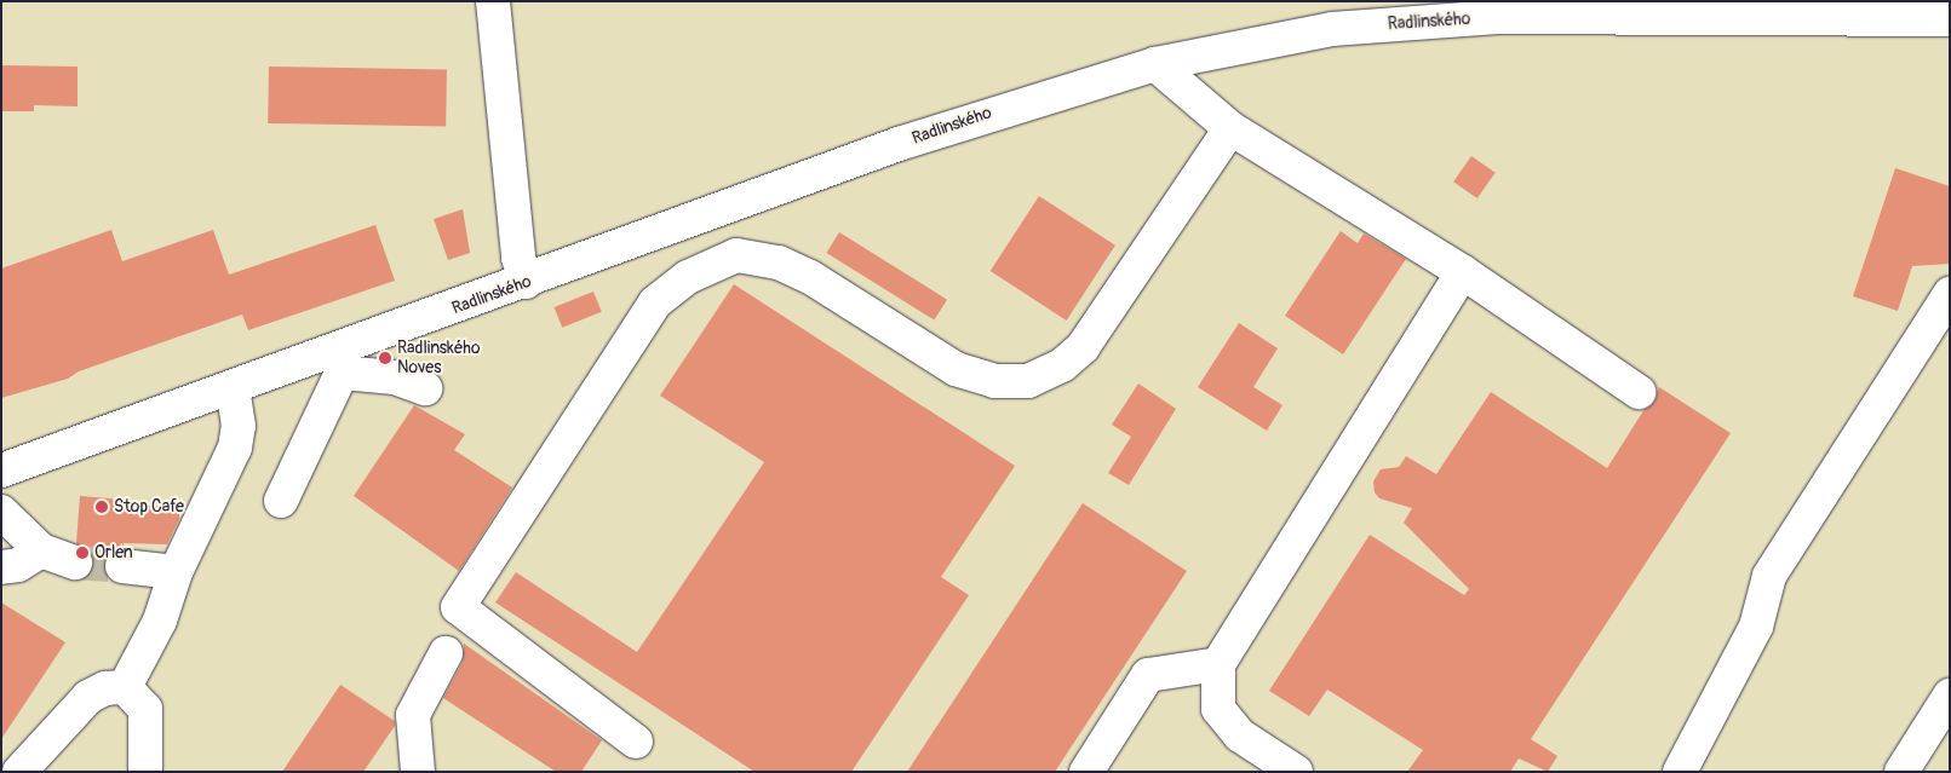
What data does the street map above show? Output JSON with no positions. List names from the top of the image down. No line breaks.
{"streets":{"main road":["Radlinského"]},"places":["Radlinského Noves","Stop Cafe","Orlen"]}
